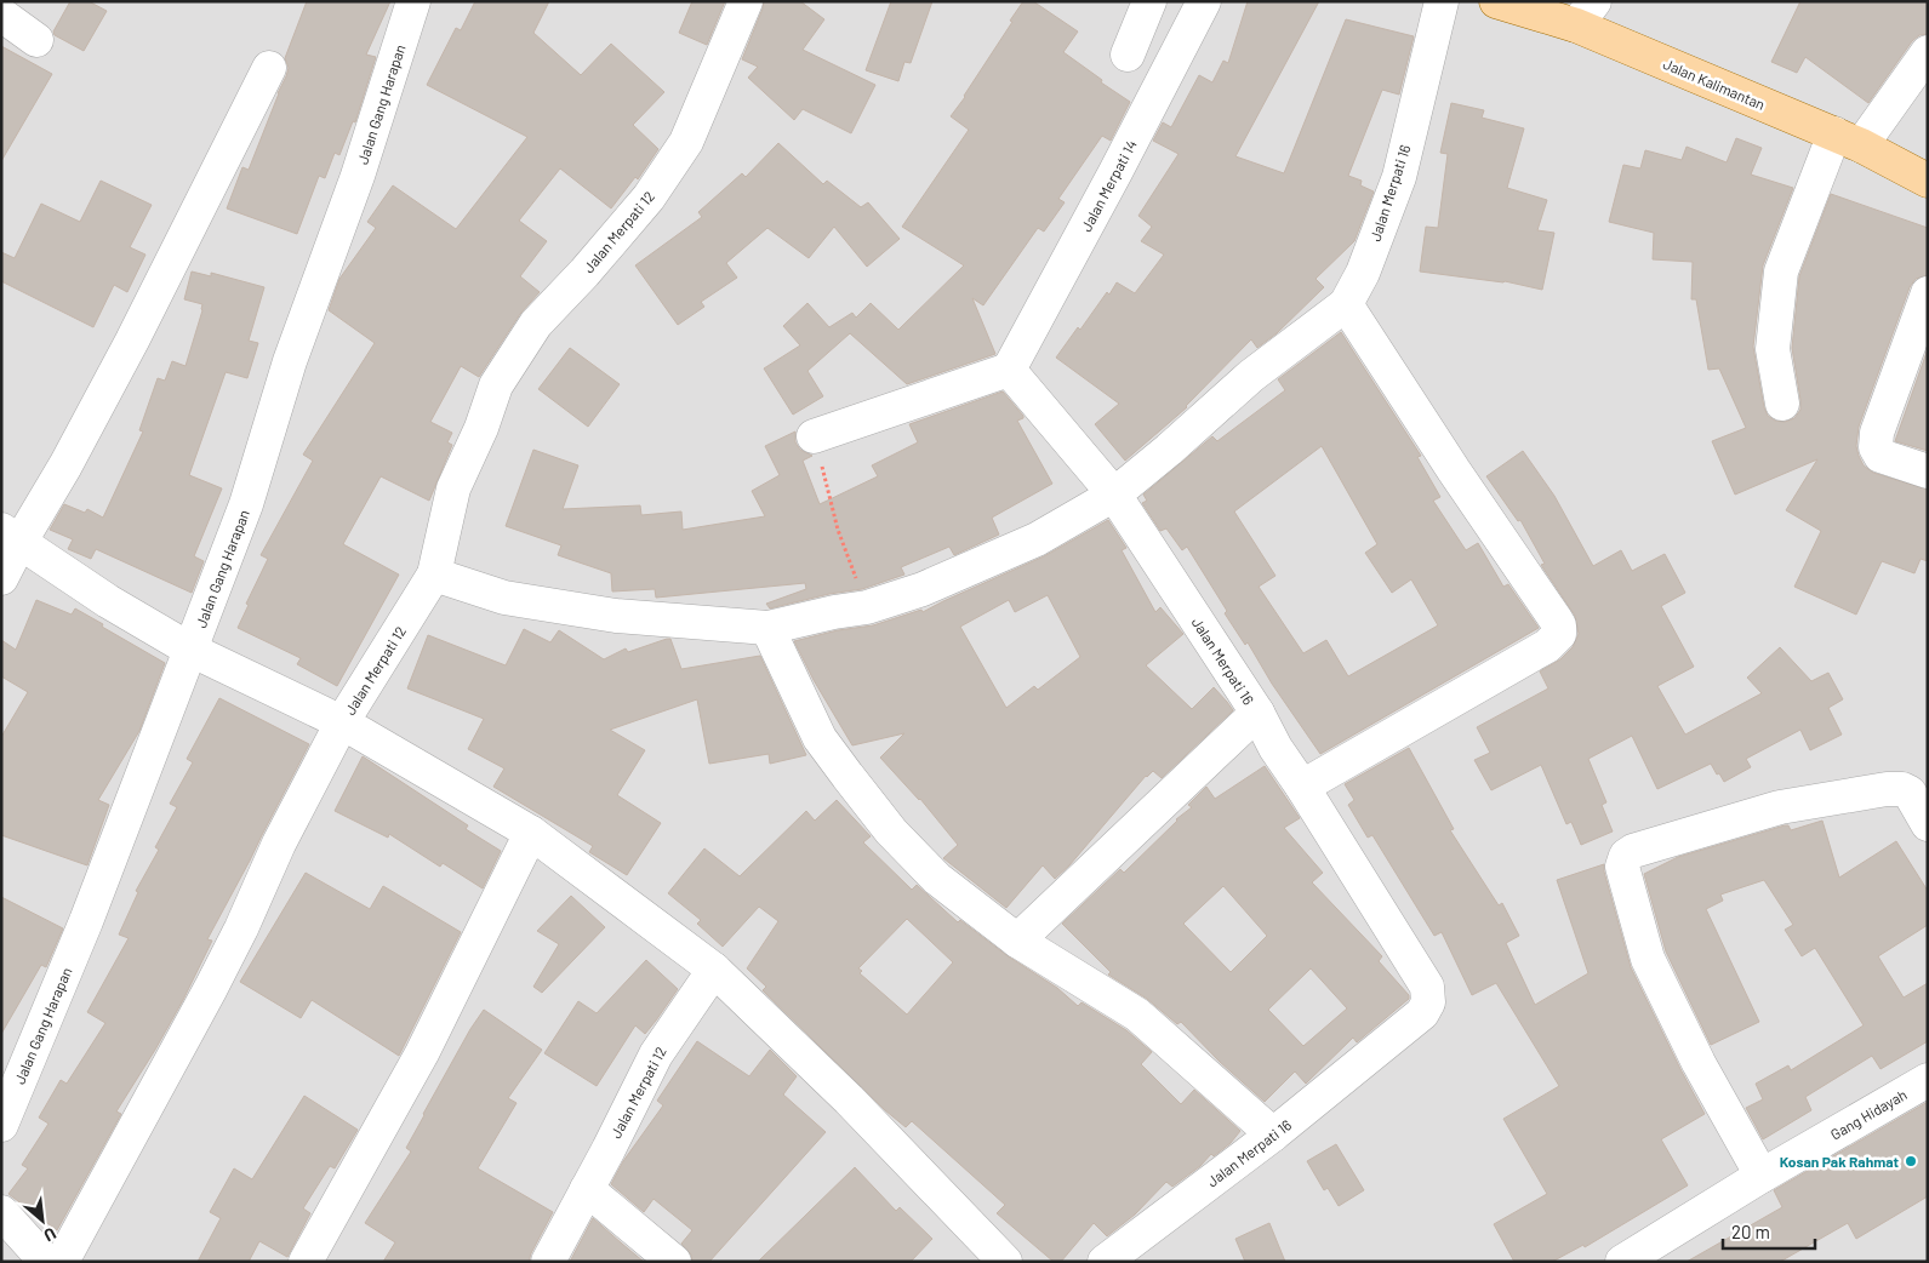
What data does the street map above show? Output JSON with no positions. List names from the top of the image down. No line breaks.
{"streets":{"main road":["Jalan Kalimantan"],"street":["Jalan Gang Harapan","Jalan Merpati 14","Jalan Merpati 16","Jalan Merpati 12","Gang Hidayah"]},"places":["Kosan Pak Rahmat"],"scale_bar":"20 m","north":"bottom right"}
